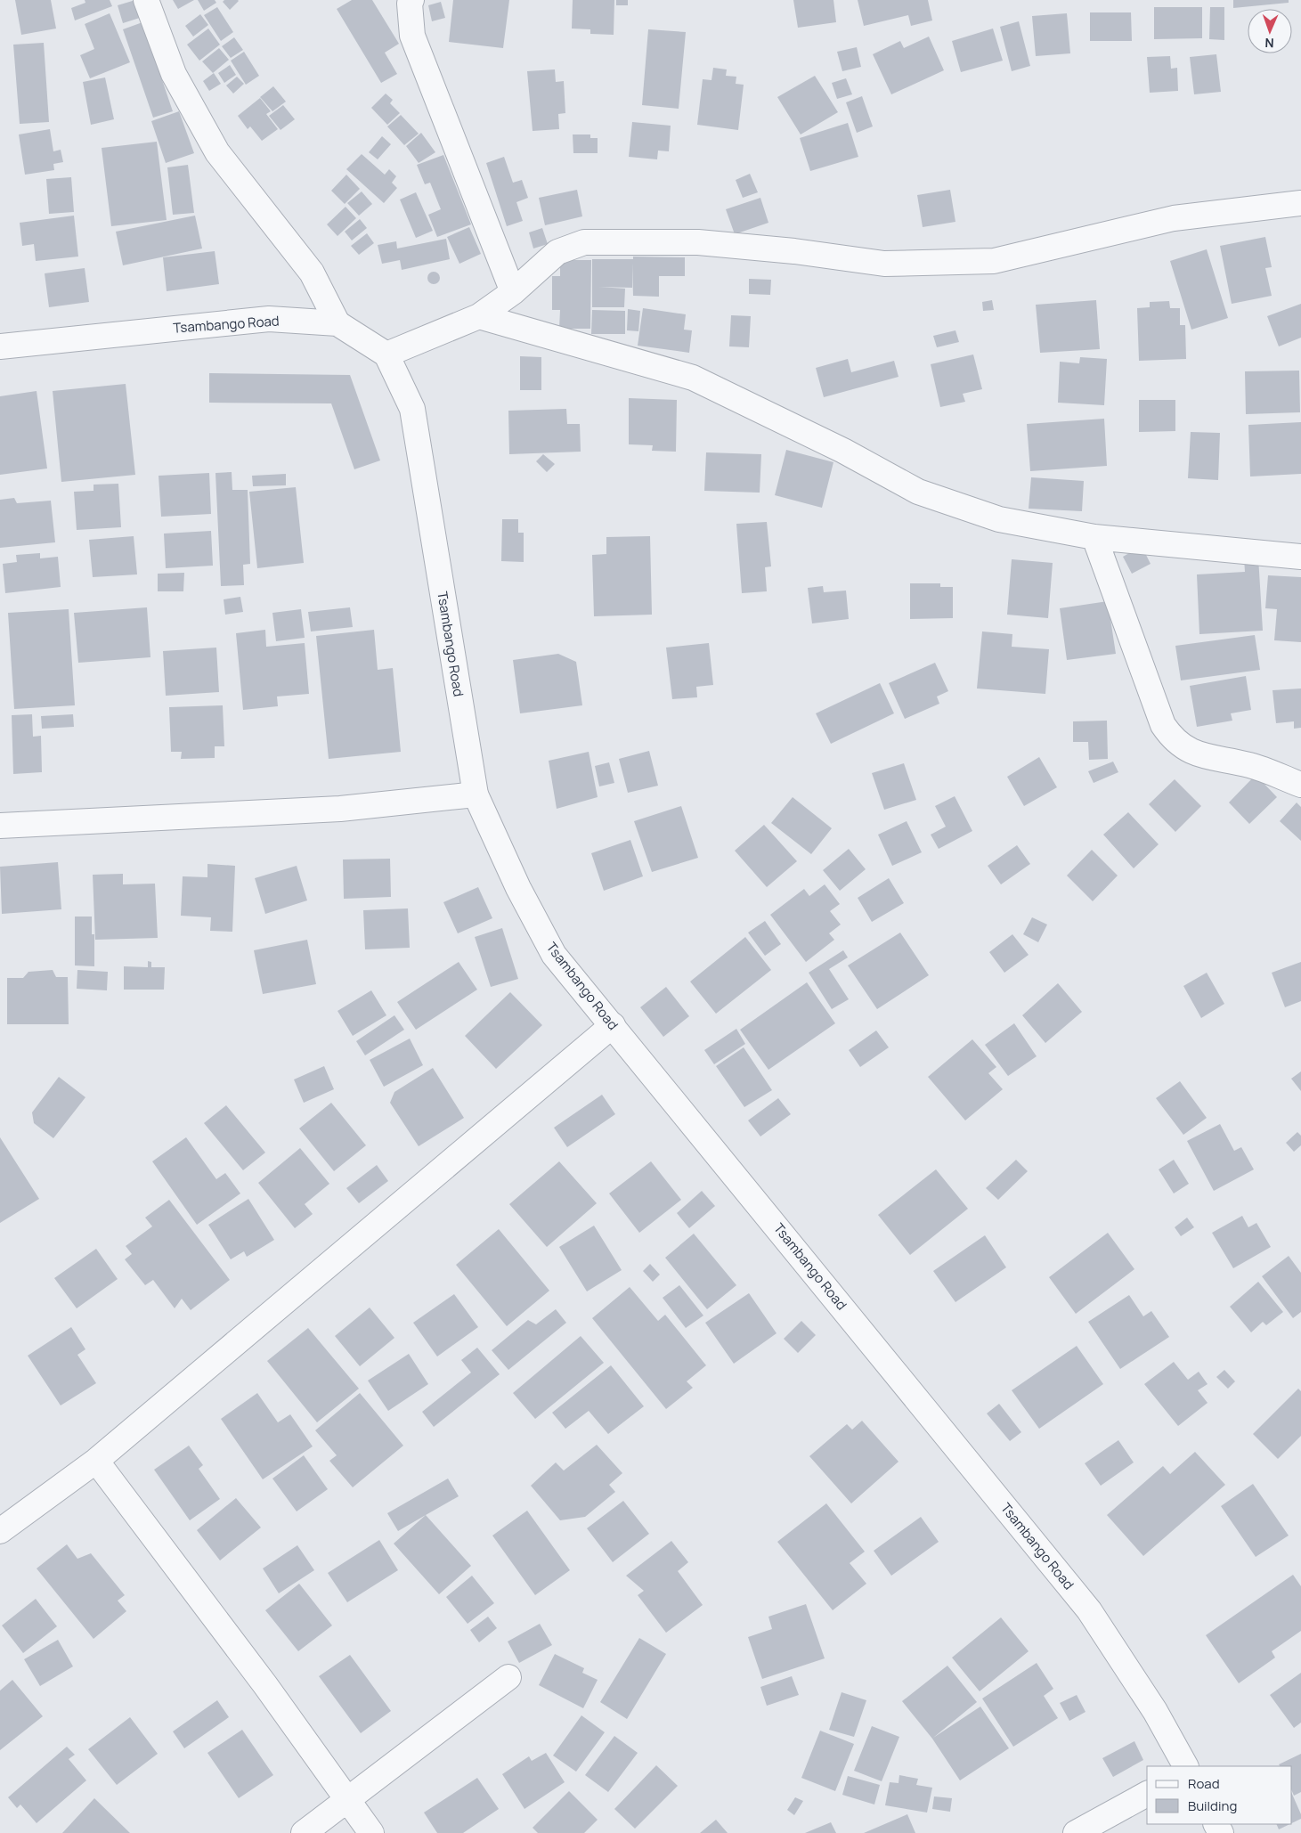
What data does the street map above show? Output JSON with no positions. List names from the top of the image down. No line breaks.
{"streets":{"street":["Tsambango Road"]},"legend":["Road","Building"],"north":"bottom"}
